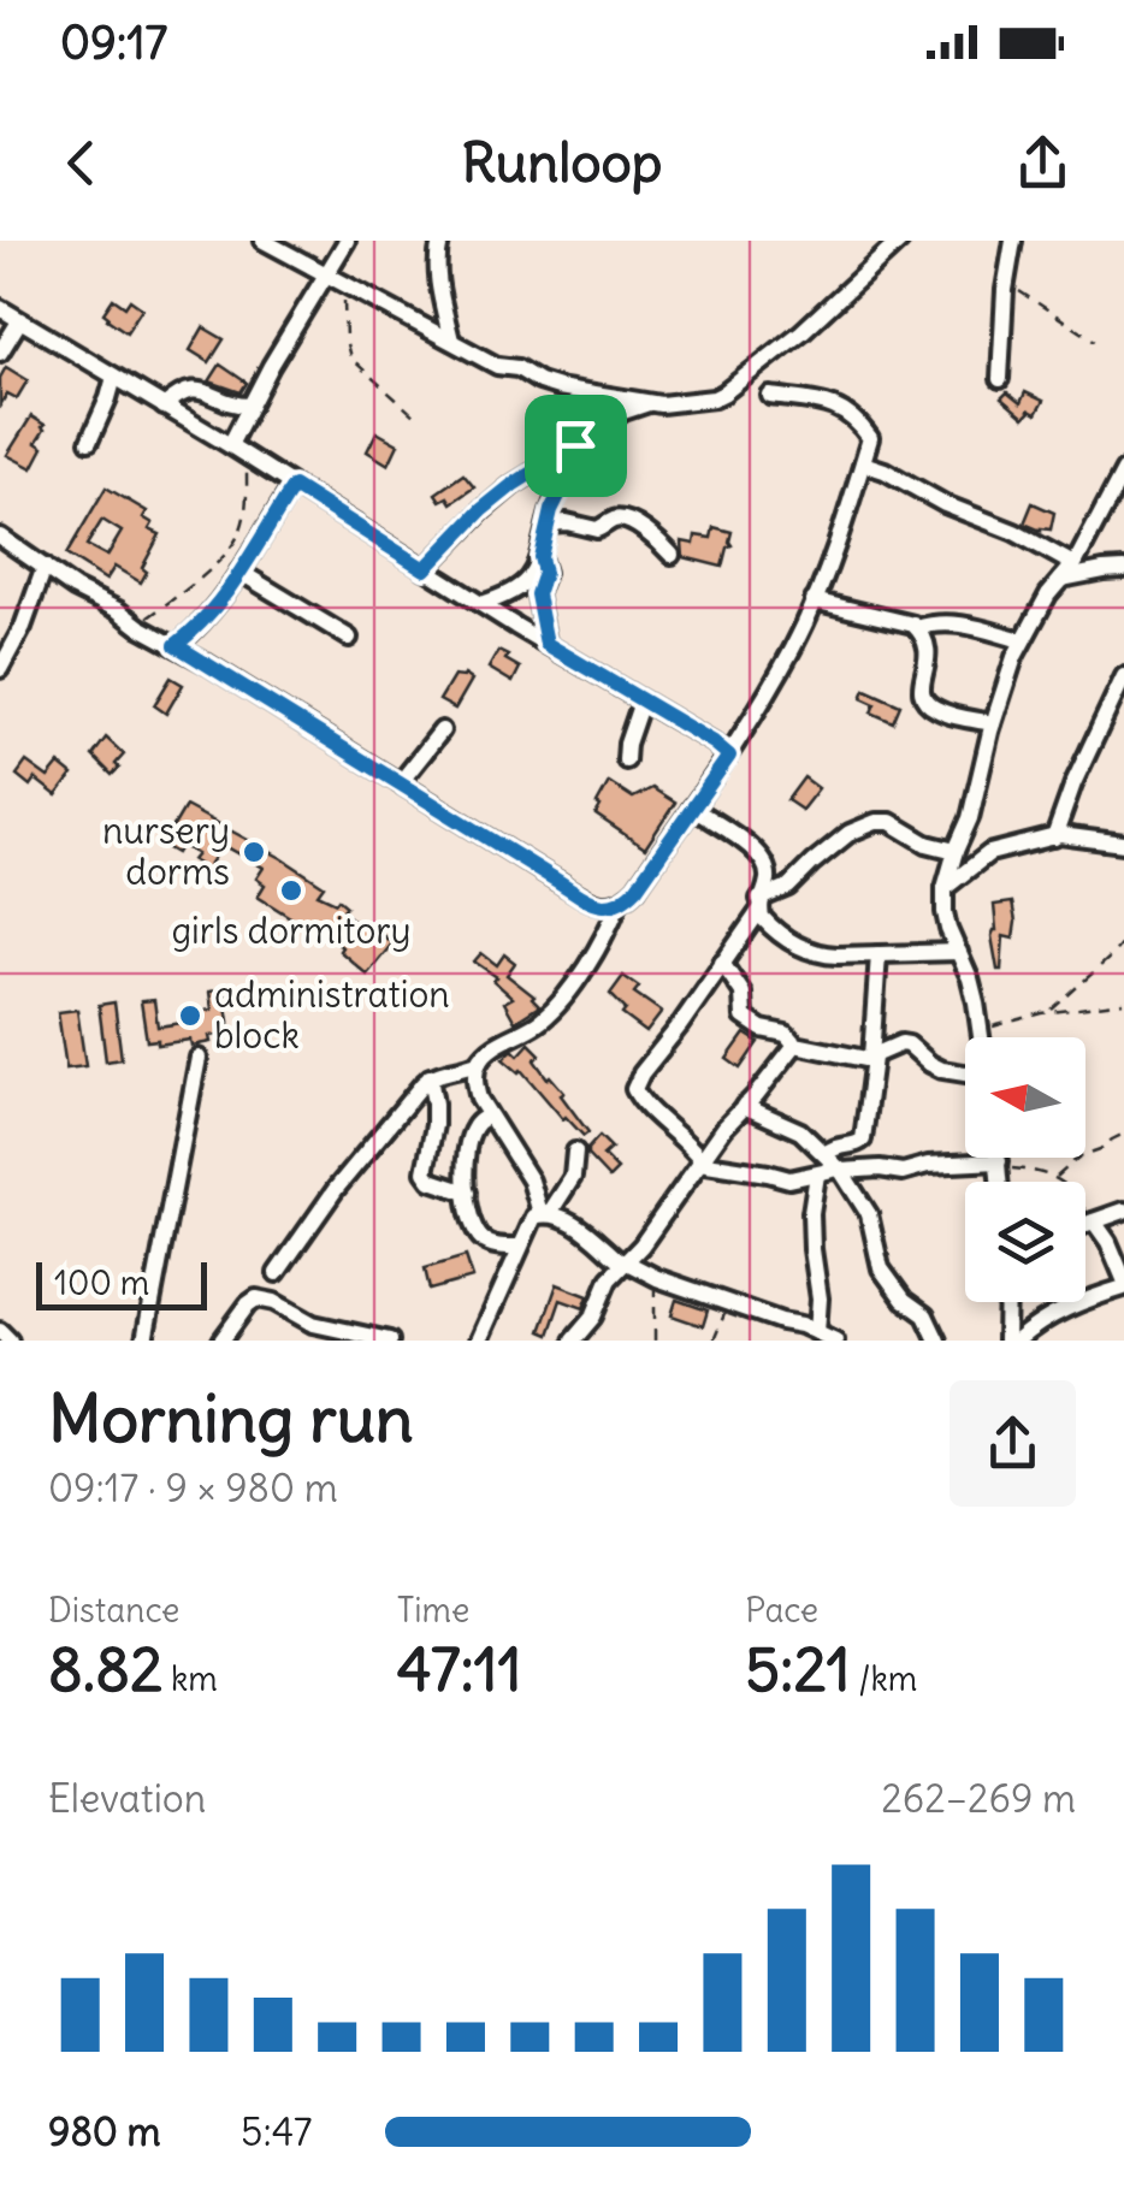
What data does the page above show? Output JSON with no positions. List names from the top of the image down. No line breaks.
{"places":["nursery dorms","girls dormitory","administration block"],"scale_bar":"100 m","north":"left","page":{"status":"09:17","header":"Runloop","scale":"100 m","heading":["Morning run","09:17 · 9 × 980 m"],"stats":[["Distance","8.82 km"],["Time","47:11"],["Pace","5:21 /km"]],"chart":["Elevation","262–269 m"],"list":[{"name":"980 m","note":"5:47"}]}}
